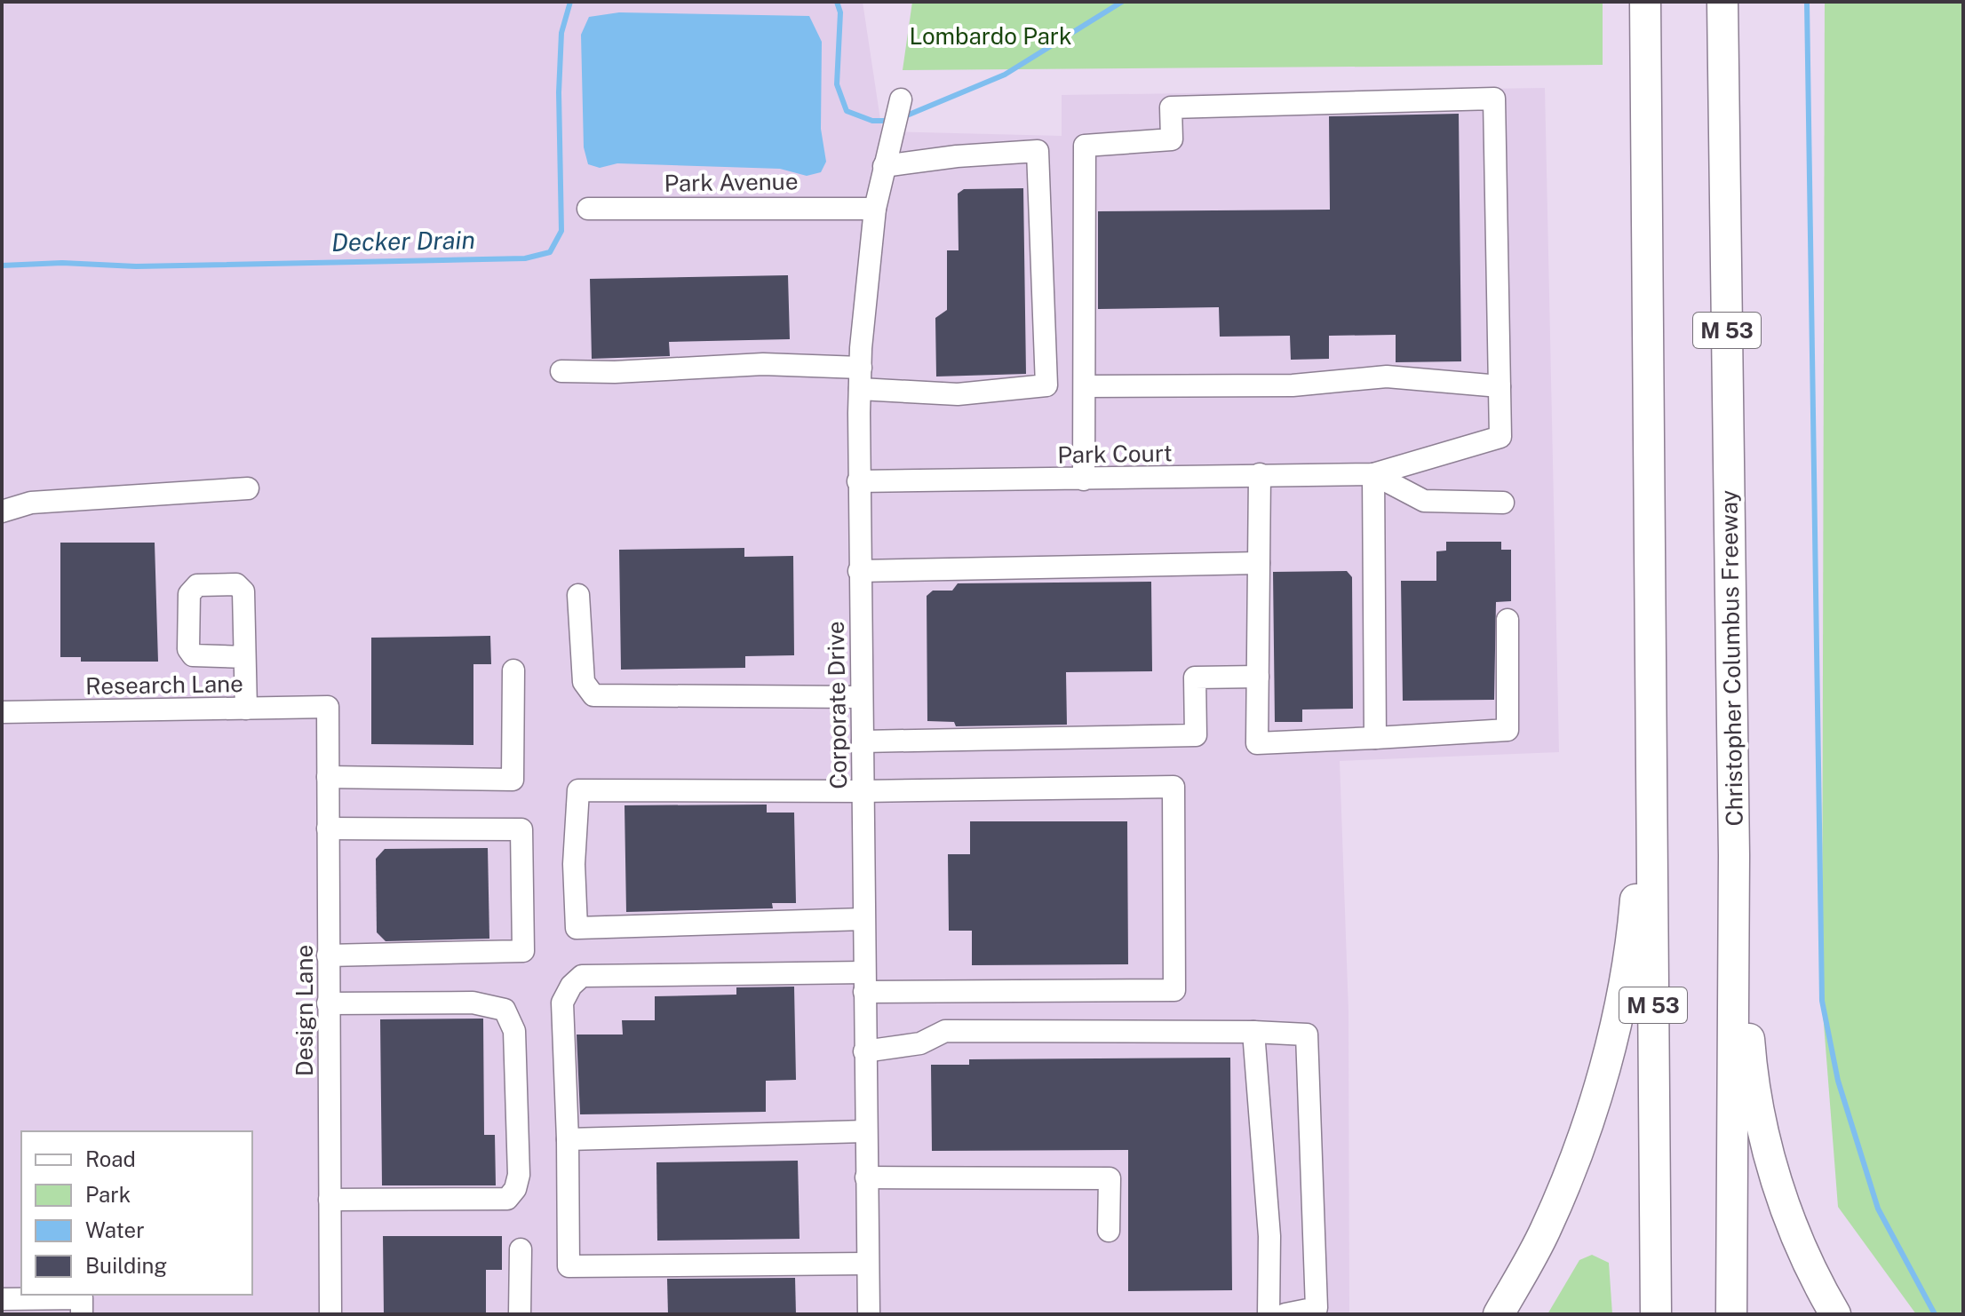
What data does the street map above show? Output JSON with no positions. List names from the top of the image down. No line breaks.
{"streets":{"highway":["M 53","Christopher Columbus Freeway"],"street":["Park Avenue","Park Court","Research Lane","Corporate Drive","Design Lane"]},"crossings":[["Park Avenue","Corporate Drive"],["Park Court","Corporate Drive"],["Research Lane","Design Lane"]],"water":["Decker Drain"],"parks":["Lombardo Park"],"legend":["Road","Park","Water","Building"]}
